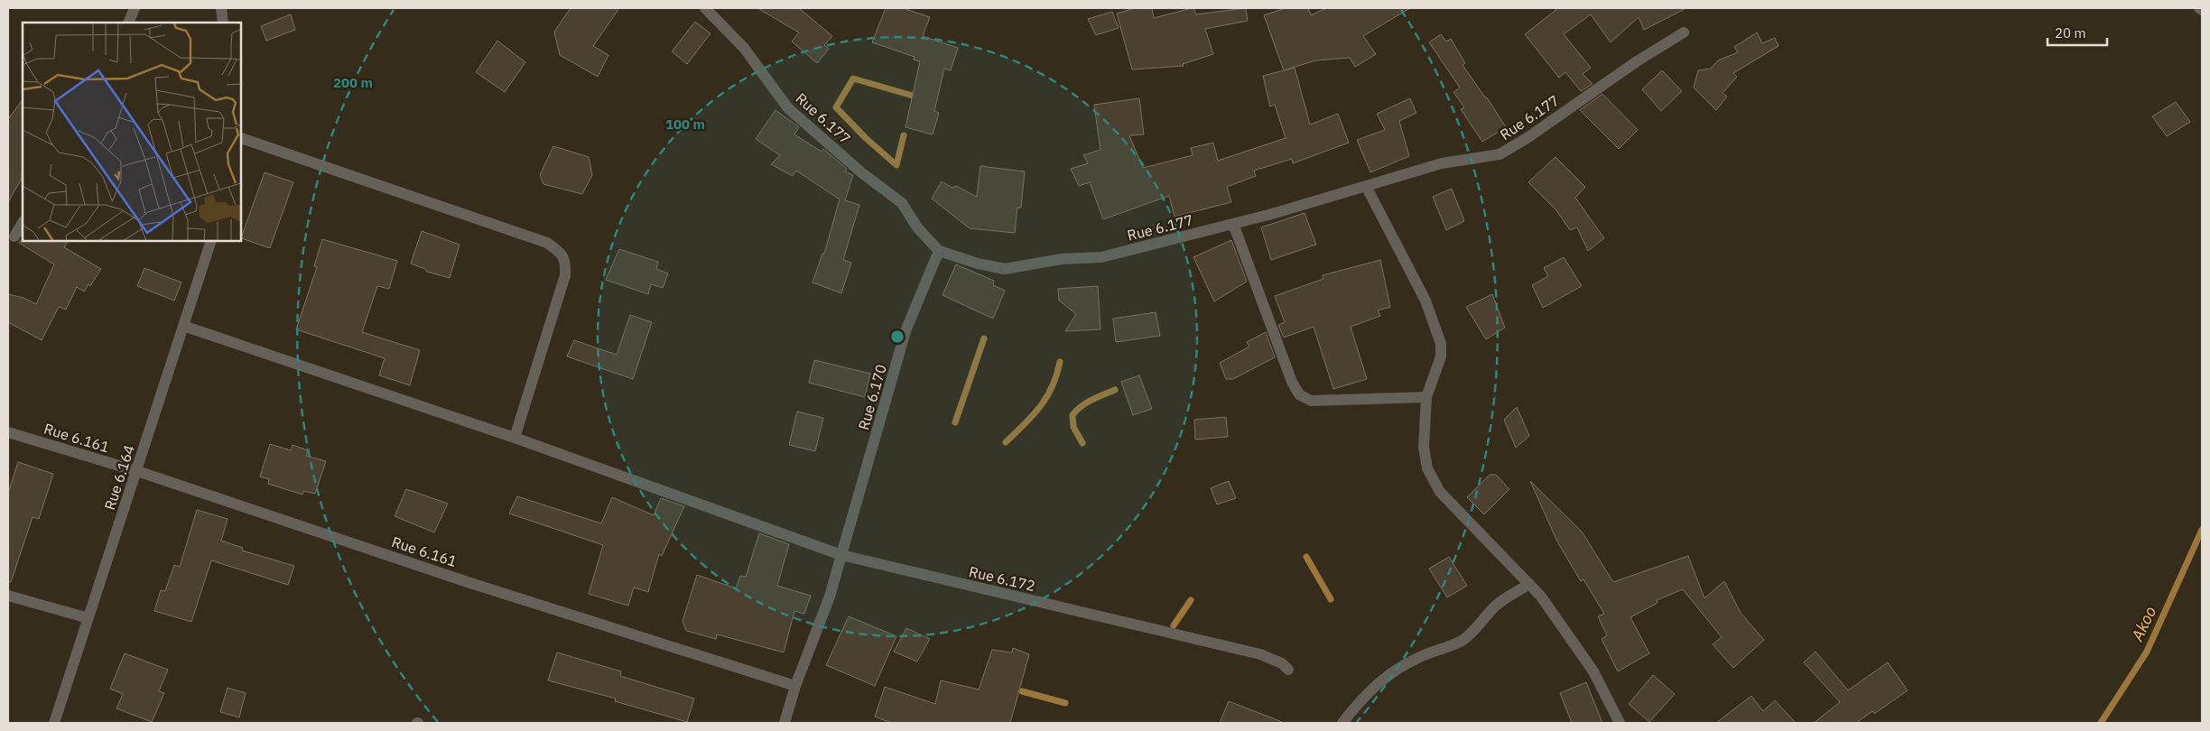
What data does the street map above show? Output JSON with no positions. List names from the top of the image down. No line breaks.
{"streets":{"street":["Rue 6.177","Rue 6.170","Rue 6.161","Rue 6.164","Rue 6.172"]},"crossings":[["Rue 6.177","Rue 6.170"],["Rue 6.170","Rue 6.172"],["Rue 6.161","Rue 6.164"],["Rue 6.164","Rue 6.172"]],"water":["Akoo"],"scale_bar":"20 m","rings":["200 m","100 m"]}
